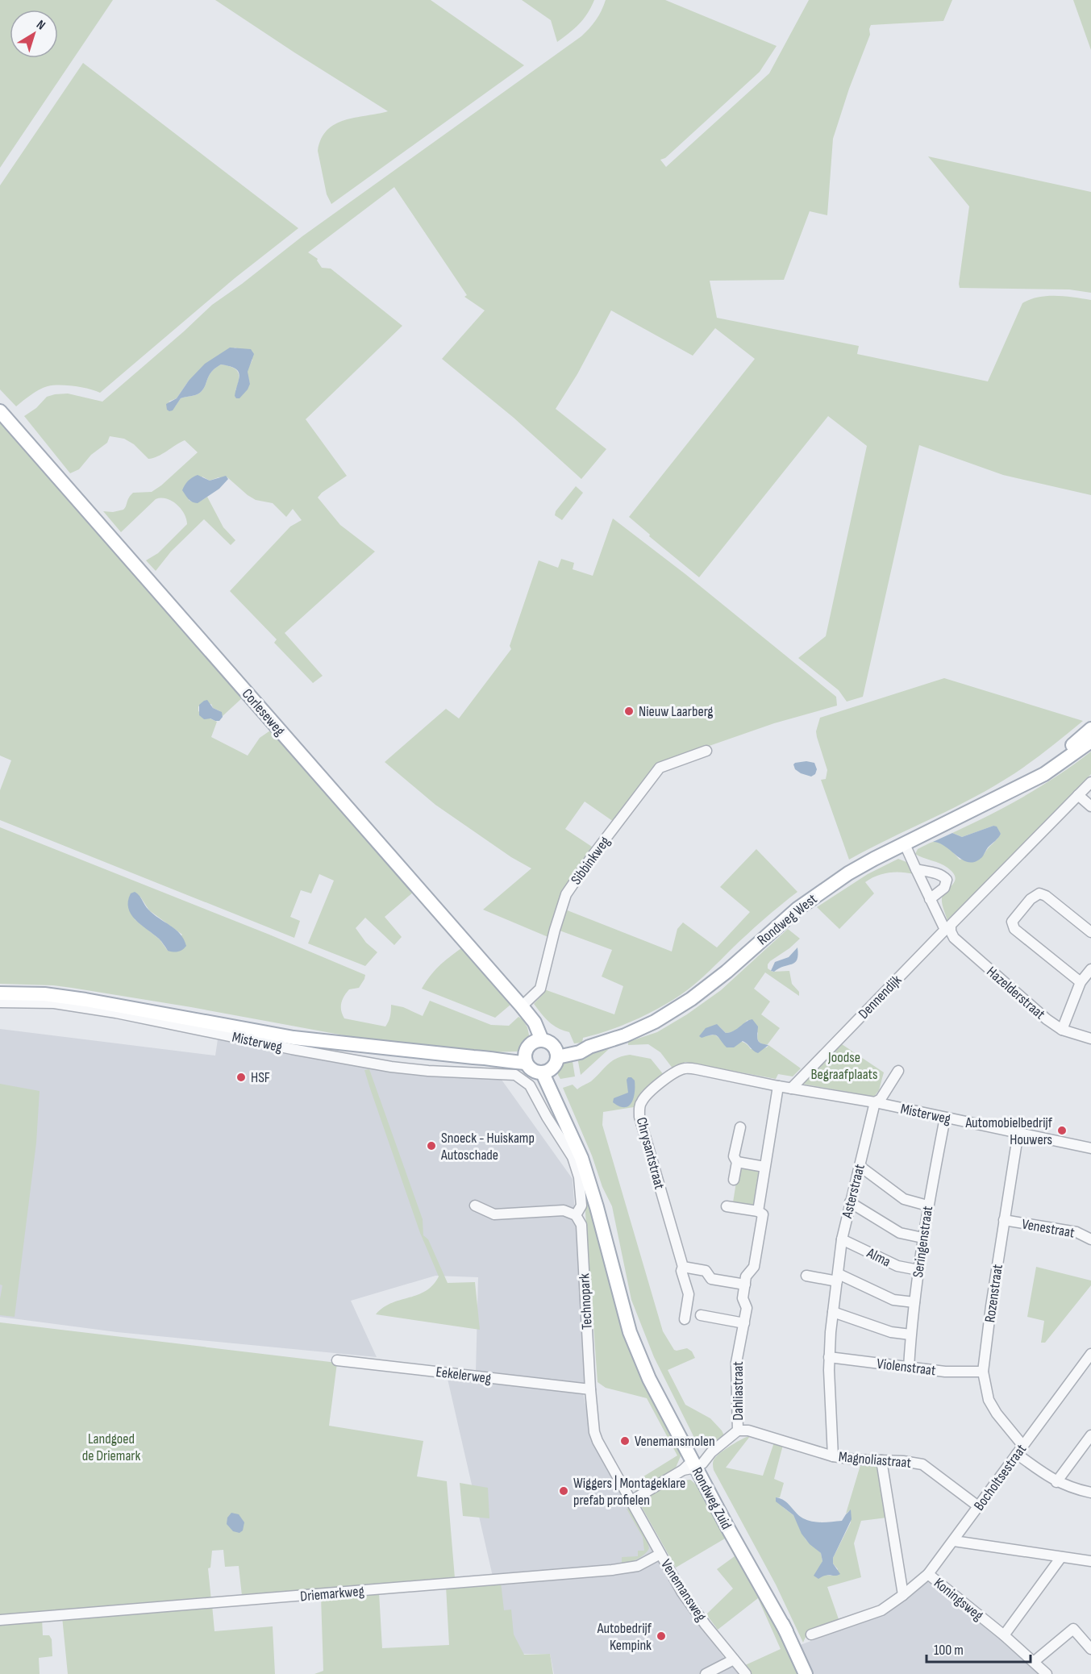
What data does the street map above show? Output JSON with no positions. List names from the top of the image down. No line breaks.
{"streets":{"main road":["Corleseweg","Rondweg West","Misterweg","Rondweg Zuid"],"street":["Sibbinkweg","Hazelderstraat","Dennendijk","Chrysantstraat","Asterstraat","Venestraat","Seringenstraat","Alma","Rozenstraat","Technopark","Violenstraat","Eekelerweg","Dahliastraat","Magnoliastraat","Bocholtsestraat","Venemansweg","Driemarkweg","Koningsweg"]},"crossings":[["Corleseweg","Sibbinkweg"],["Corleseweg","Rondweg West"],["Corleseweg","Misterweg"],["Corleseweg","Rondweg Zuid"],["Rondweg West","Dennendijk"],["Rondweg West","Misterweg"],["Rondweg West","Rondweg Zuid"],["Dennendijk","Misterweg"],["Misterweg","Chrysantstraat"],["Misterweg","Asterstraat"],["Misterweg","Seringenstraat"],["Misterweg","Rozenstraat"],["Misterweg","Technopark"],["Misterweg","Dahliastraat"],["Misterweg","Rondweg Zuid"],["Chrysantstraat","Dahliastraat"],["Asterstraat","Alma"],["Asterstraat","Violenstraat"],["Asterstraat","Magnoliastraat"],["Venestraat","Rozenstraat"],["Seringenstraat","Alma"],["Seringenstraat","Violenstraat"],["Rozenstraat","Violenstraat"],["Rozenstraat","Bocholtsestraat"],["Technopark","Eekelerweg"],["Technopark","Venemansweg"],["Eekelerweg","Venemansweg"],["Dahliastraat","Magnoliastraat"],["Magnoliastraat","Bocholtsestraat"],["Bocholtsestraat","Koningsweg"],["Venemansweg","Driemarkweg"]],"parks":["Joodse Begraafplaats","Landgoed de Driemark"],"places":["Nieuw Laarberg","HSF","Automobielbedrijf Houwers","Snoeck - Huiskamp Autoschade","Venemansmolen","Wiggers | Montageklare prefab profielen","Autobedrijf Kempink"],"scale_bar":"100 m","north":"top right"}
